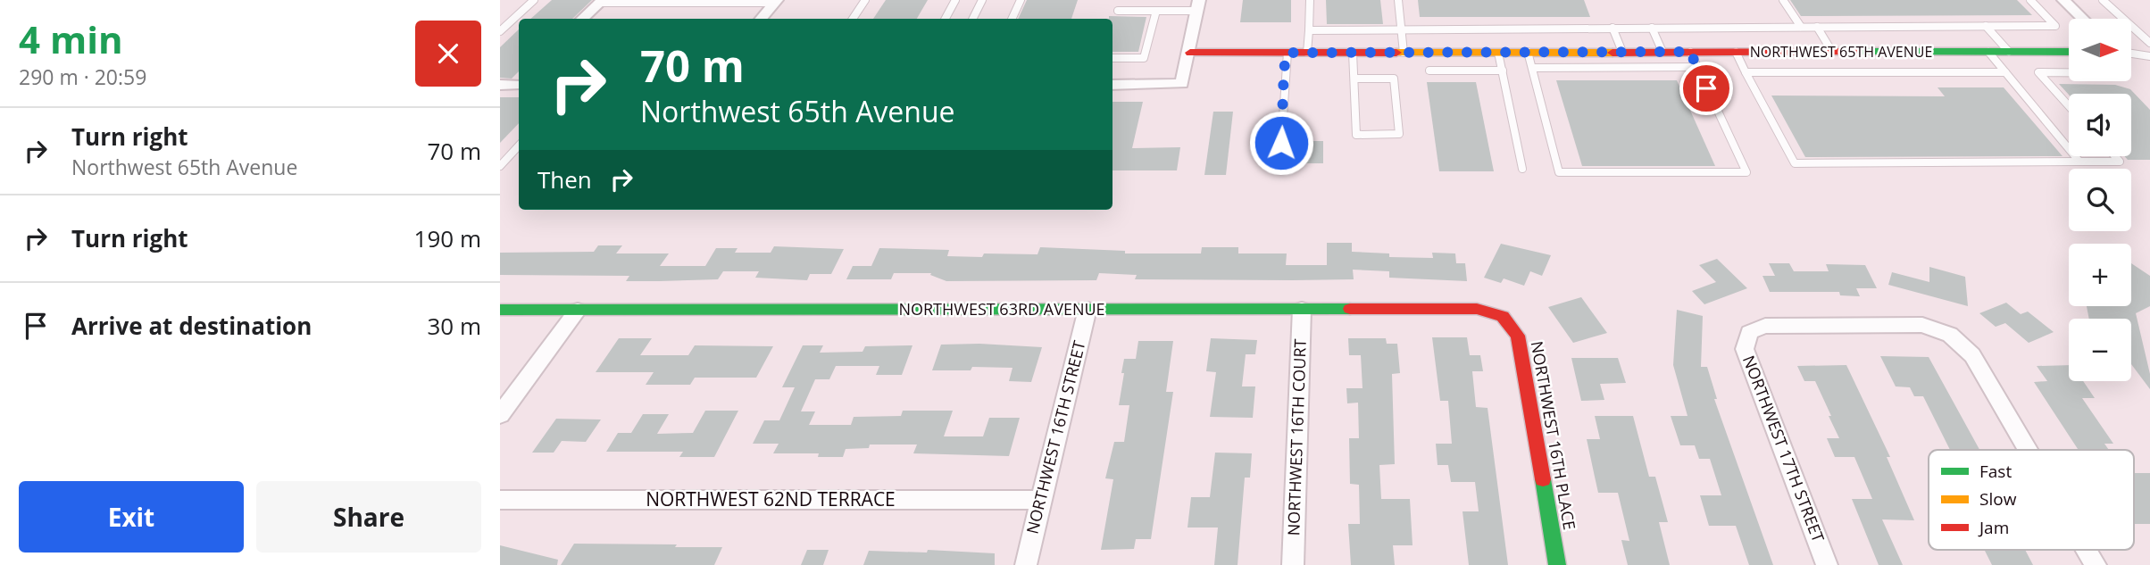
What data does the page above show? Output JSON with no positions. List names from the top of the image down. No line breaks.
{"streets":{"street":["NORTHWEST 65TH AVENUE","NORTHWEST 63RD AVENUE","NORTHWEST 16TH PLACE","NORTHWEST 16TH STREET","NORTHWEST 16TH COURT","NORTHWEST 17TH STREET","NORTHWEST 62ND TERRACE"]},"crossings":[["NORTHWEST 63RD AVENUE","NORTHWEST 16TH PLACE"],["NORTHWEST 63RD AVENUE","NORTHWEST 16TH STREET"],["NORTHWEST 63RD AVENUE","NORTHWEST 16TH COURT"],["NORTHWEST 16TH STREET","NORTHWEST 62ND TERRACE"]],"legend":["Fast","Slow","Jam"],"north":"right","page":{"heading":["4 min","290 m · 20:59"],"map_buttons":["+","−"],"turn":["70 m","Northwest 65th Avenue"],"list":[{"name":"Turn right","note":"Northwest 65th Avenue","value":"70 m"},{"name":"Turn right","value":"190 m"},{"name":"Arrive at destination","value":"30 m"}],"then":"Then","buttons":["Exit","Share"]}}
